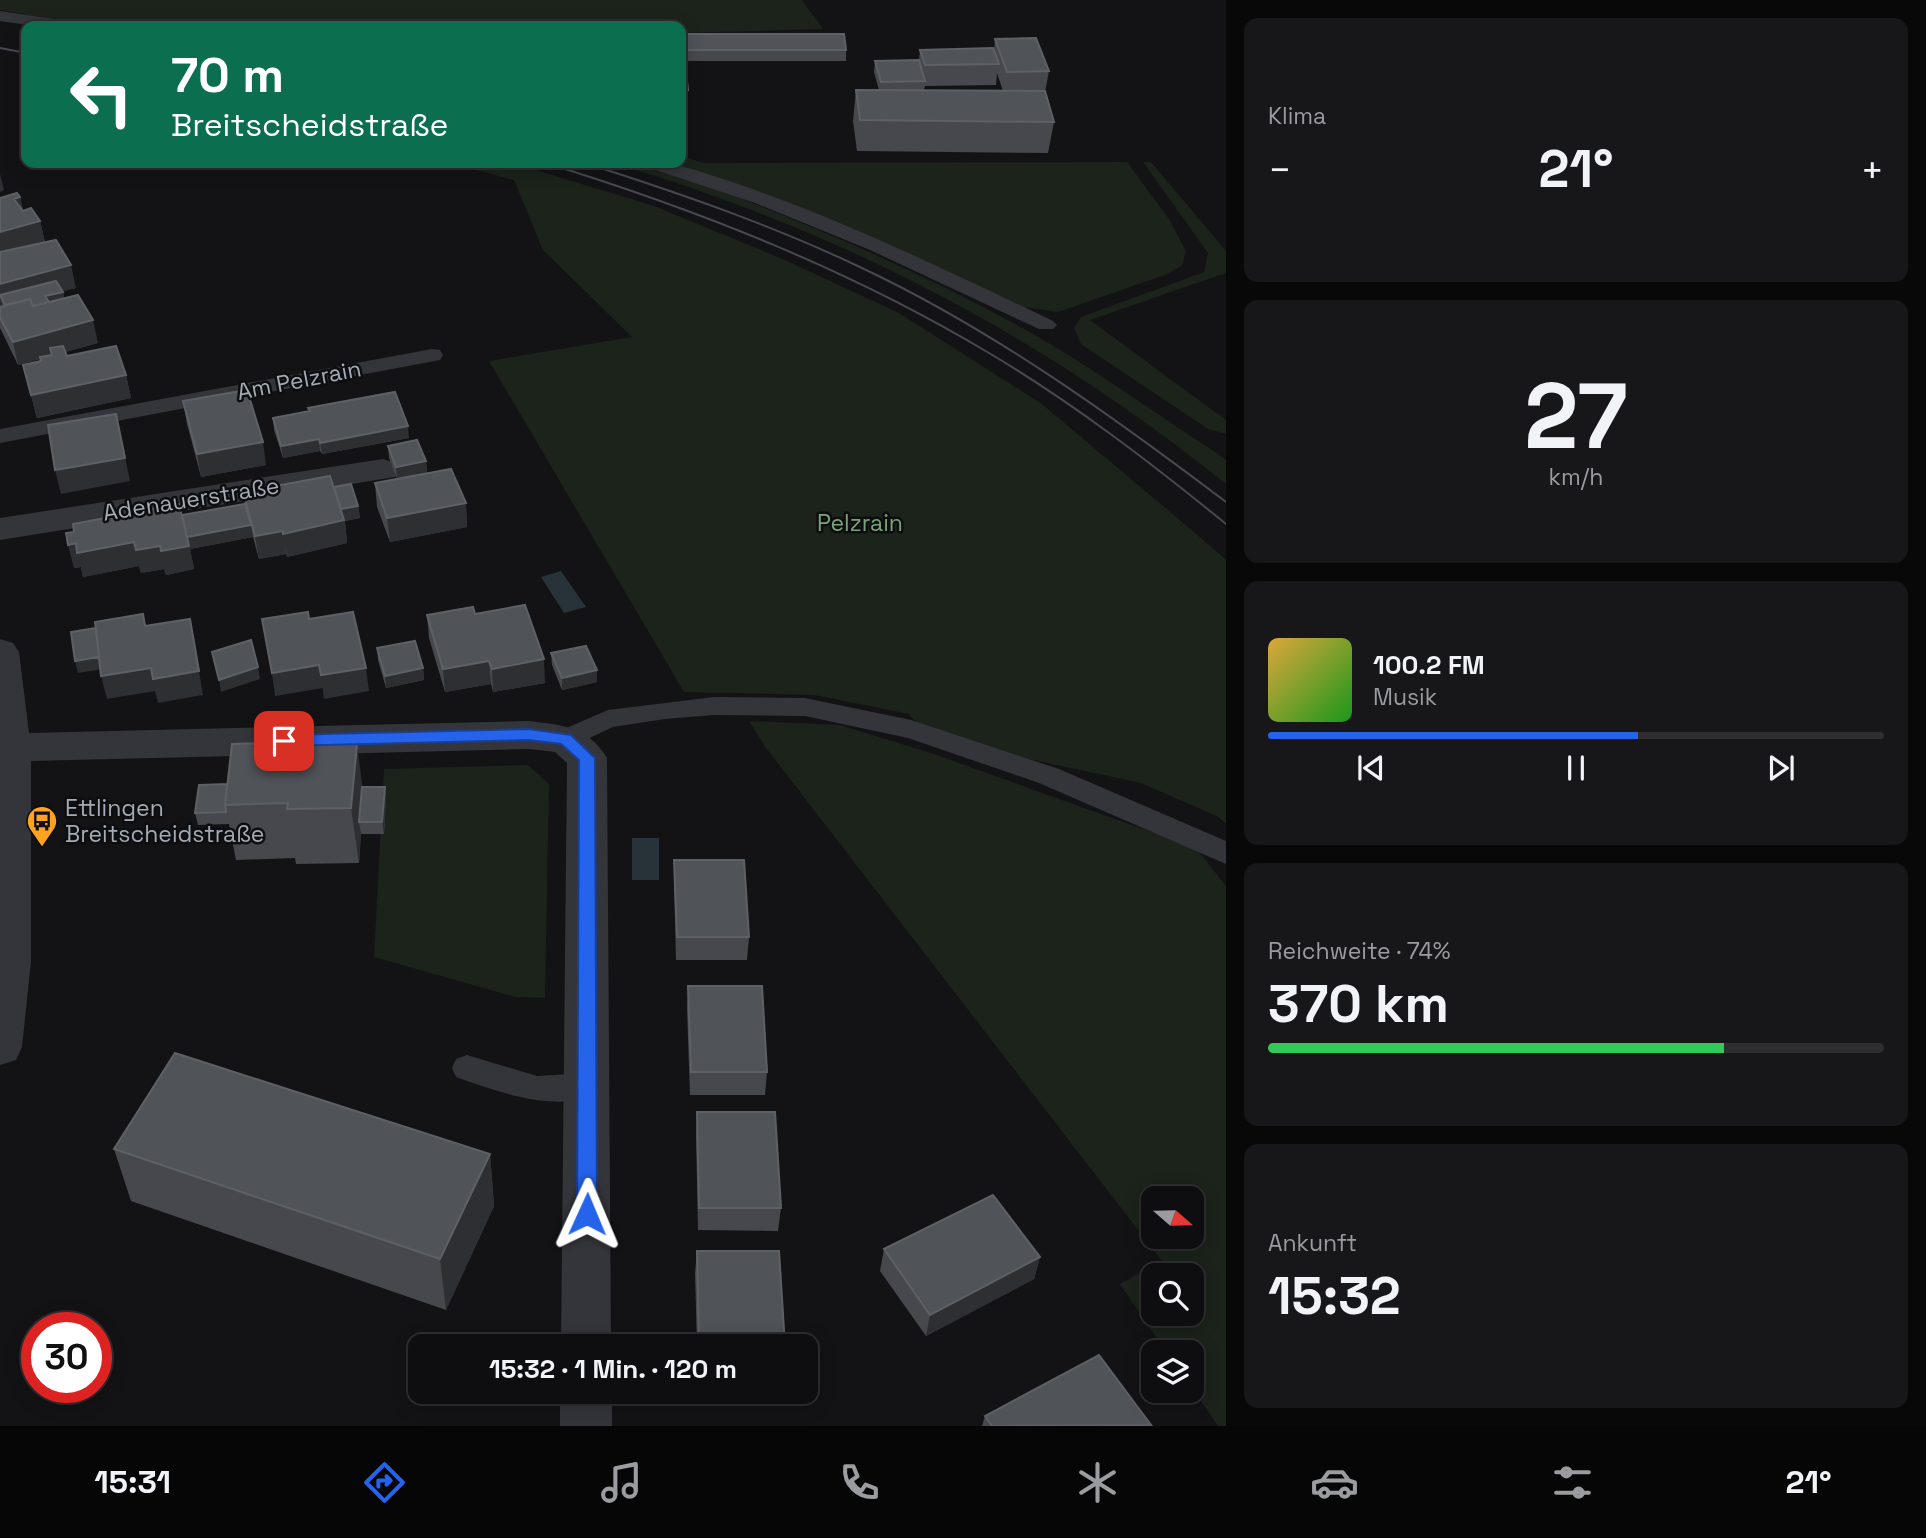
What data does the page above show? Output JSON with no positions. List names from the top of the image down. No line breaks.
{"streets":{"street":["Adenauerstraße"],"lane":["Am Pelzrain"]},"parks":["Pelzrain"],"places":{"bus stop":["Ettlingen Breitscheidstraße"]},"north":"right","page":{"tile":["Klima",["27","km/h"],["Reichweite · 74%","370 km"],["Ankunft","15:32"]],"turn":["70 m","Breitscheidstraße"],"heat":["−","21°","+"],"song":["100.2 FM","Musik"],"limit":"30","trip":"15:32 · 1 Min. · 120 m","tabs":["15:31","21°"]}}
